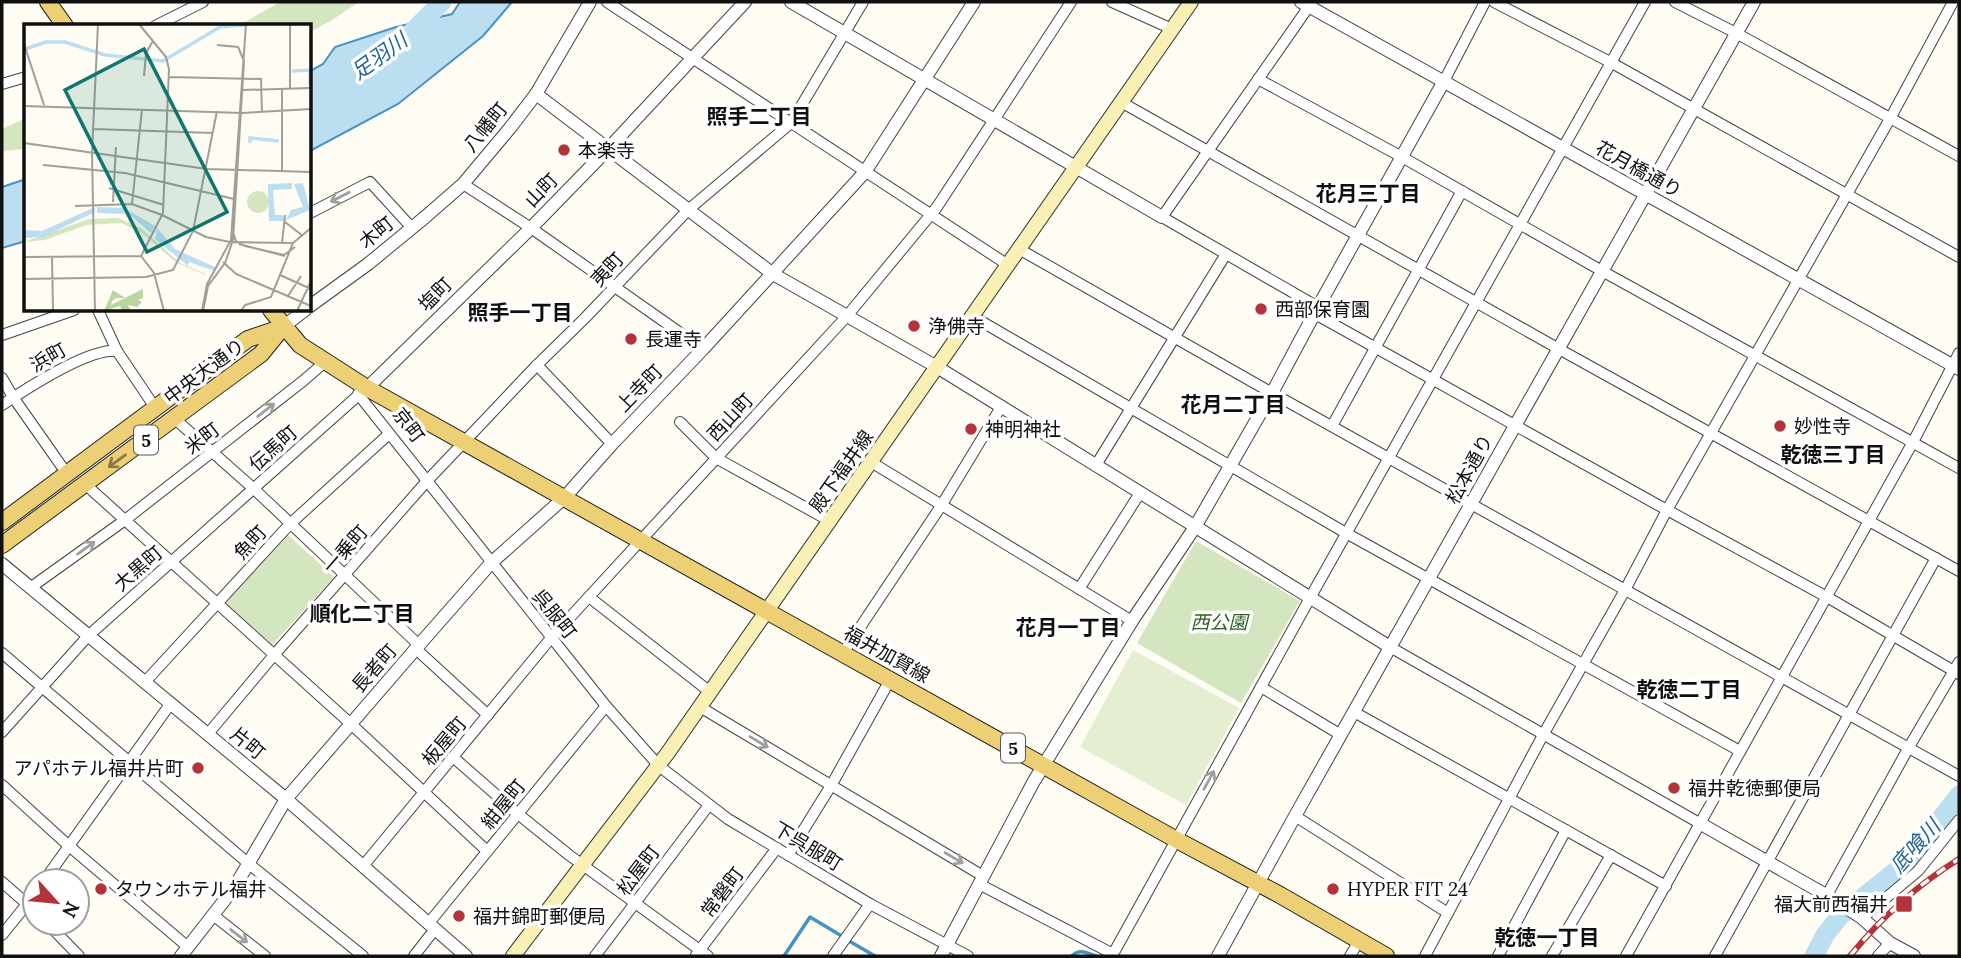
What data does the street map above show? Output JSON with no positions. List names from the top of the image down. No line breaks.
{"streets":{"main road":["中央大通り","京町","5","殿下福井線","福井加賀線"],"street":["八幡町","花月橋通り","山町","木町","夷町","塩町","浜町","上寺町","西山町","米町","伝馬町","松本通り","魚町","一乗町","大黒町","呉服町","長者町","板屋町","片町","紺屋町","下呉服町","松屋町","常磐町"]},"crossings":[["八幡町","木町"],["花月橋通り","松本通り"],["山町","塩町"],["夷町","一乗町"],["夷町","福井加賀線"],["塩町","京町"],["塩町","伝馬町"],["塩町","福井加賀線"],["中央大通り","京町"],["上寺町","呉服町"],["上寺町","福井加賀線"],["上寺町","長者町"],["西山町","呉服町"],["西山町","福井加賀線"],["西山町","板屋町"],["京町","米町"],["京町","伝馬町"],["京町","魚町"],["京町","一乗町"],["京町","呉服町"],["京町","福井加賀線"],["米町","片町"],["伝馬町","大黒町"],["伝馬町","福井加賀線"],["松本通り","福井加賀線"],["殿下福井線","呉服町"],["殿下福井線","福井加賀線"],["魚町","片町"],["一乗町","呉服町"],["一乗町","福井加賀線"],["一乗町","片町"],["大黒町","片町"],["呉服町","長者町"],["呉服町","板屋町"],["呉服町","紺屋町"],["呉服町","下呉服町"],["呉服町","松屋町"],["長者町","片町"],["板屋町","片町"],["片町","紺屋町"],["下呉服町","松屋町"],["下呉服町","常磐町"]],"one_way":["米町"],"districts":["照手二丁目","花月三丁目","照手一丁目","花月二丁目","乾徳三丁目","順化二丁目","花月一丁目","乾徳二丁目","乾徳一丁目"],"water":["足羽川","底喰川"],"parks":["西公園"],"places":{"other":["本楽寺","西部保育園","浄佛寺","長運寺","妙性寺","神明神社","アパホテル福井片町","福井乾徳郵便局","タウンホテル福井","HYPER FIT 24","福井錦町郵便局"],"transit":["福大前西福井"]},"north":"bottom right"}
